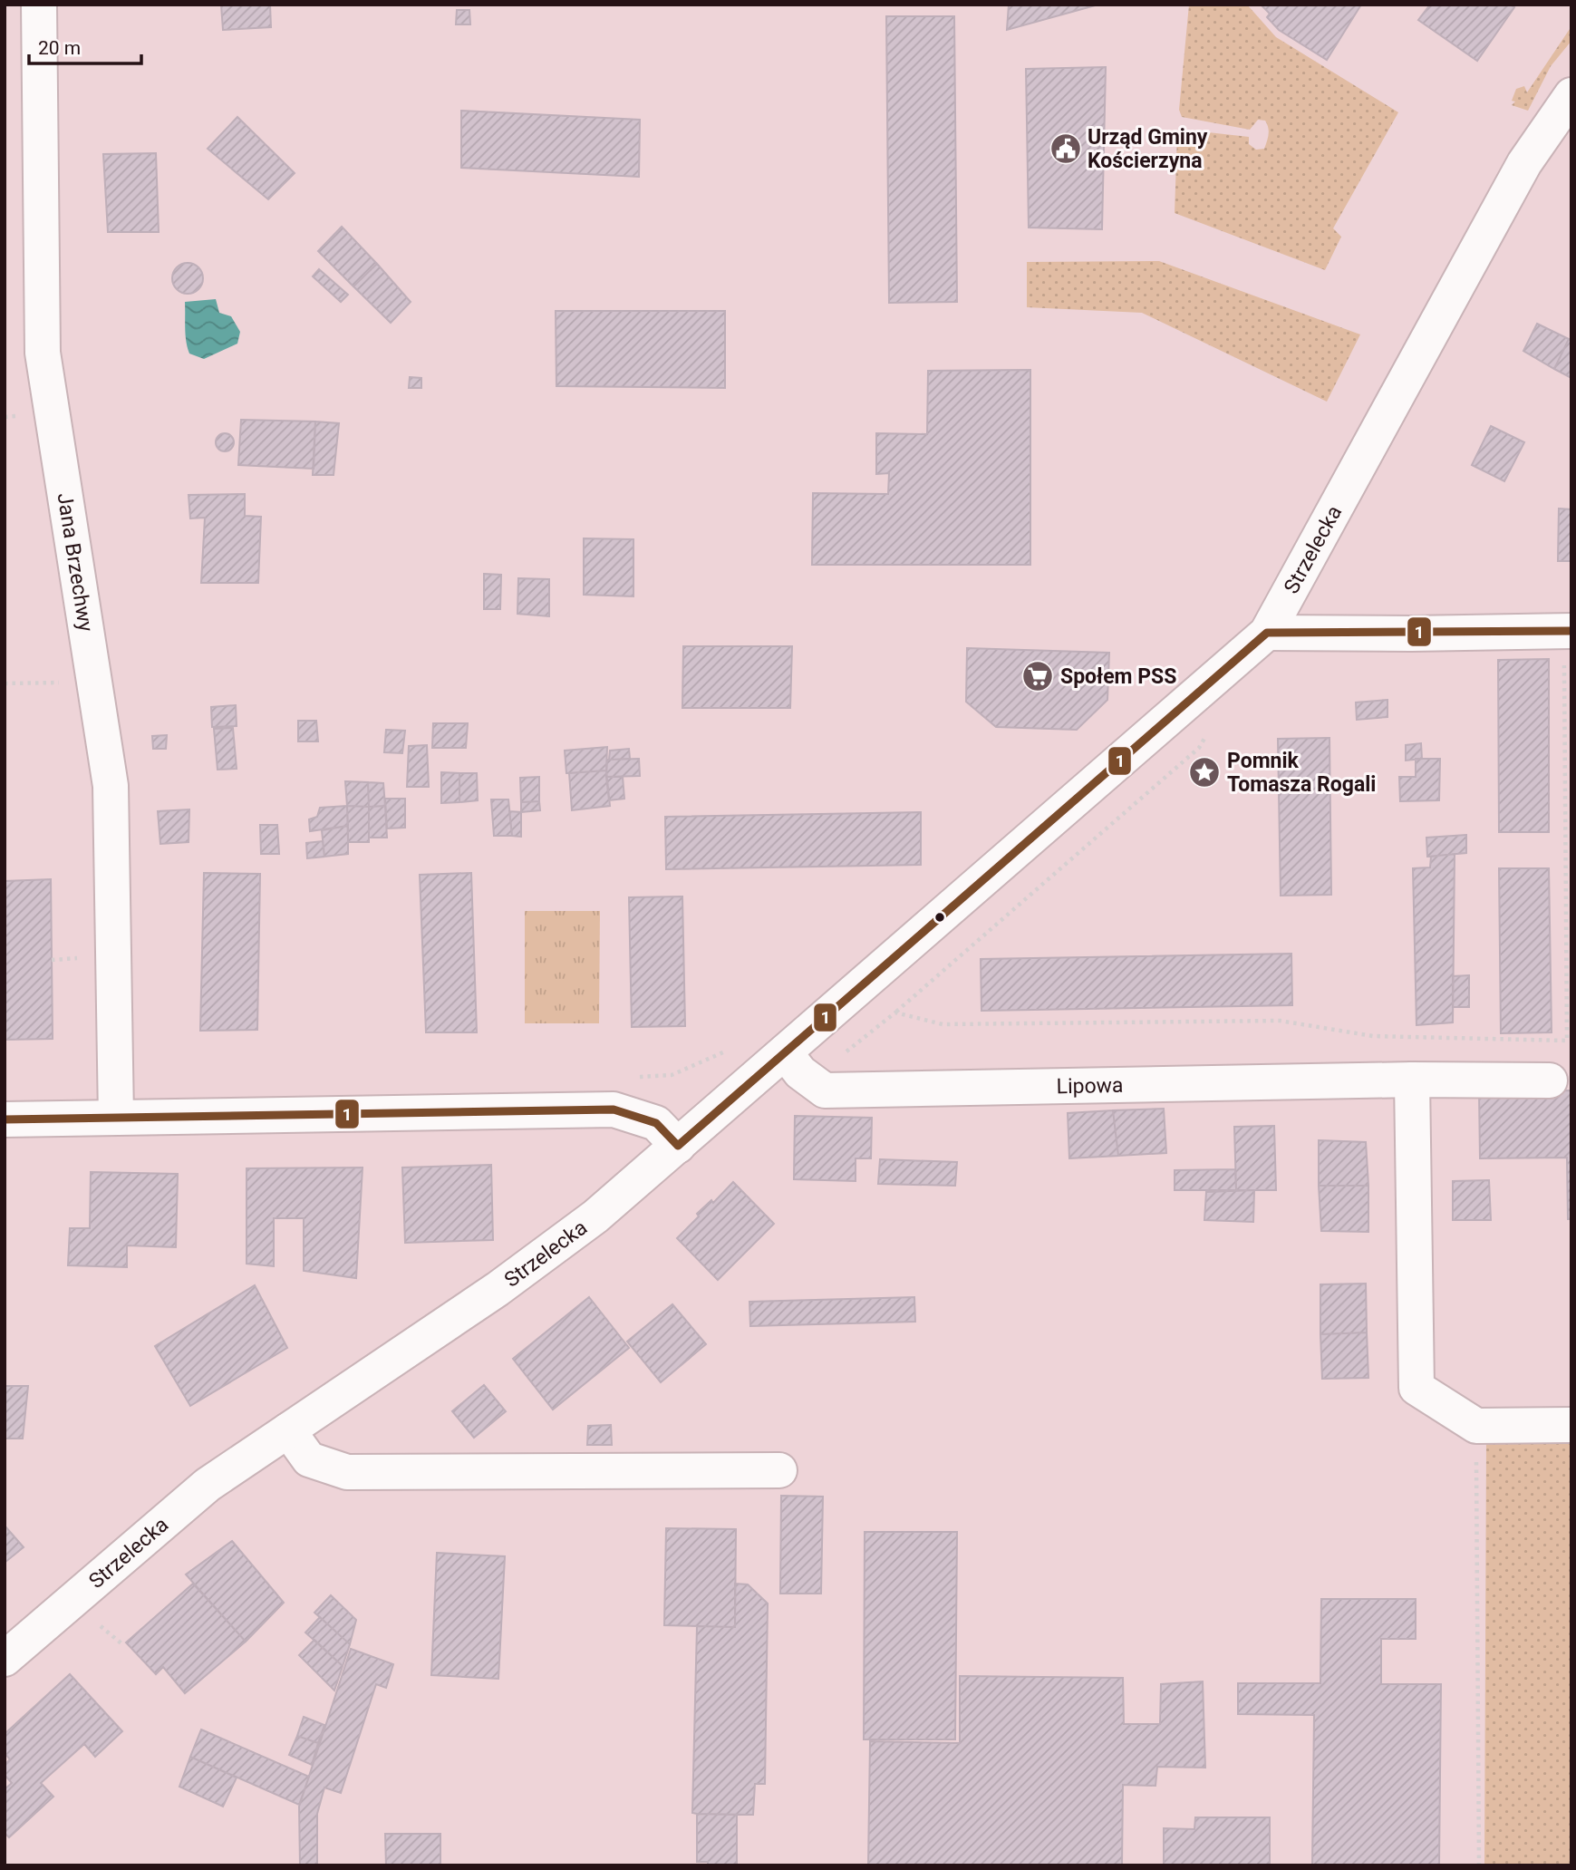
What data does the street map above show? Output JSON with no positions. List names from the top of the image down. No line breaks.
{"streets":{"street":["Strzelecka","Jana Brzechwy","Lipowa"]},"places":{"public building":["Urząd Gminy Kościerzyna"],"supermarket":["Społem PSS"],"place":["Pomnik Tomasza Rogali"]},"lines":["transit line 1"],"scale_bar":"20 m"}
